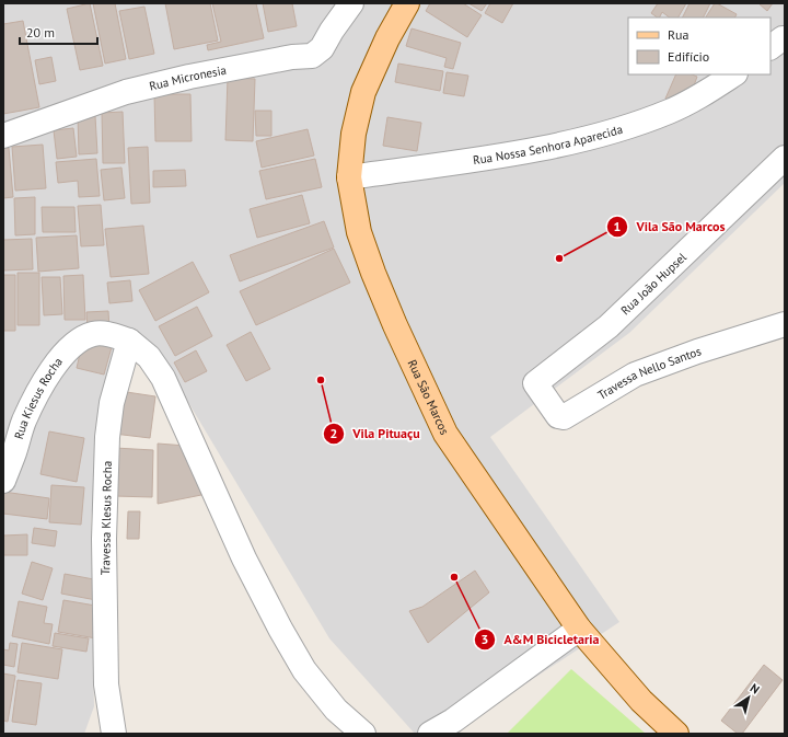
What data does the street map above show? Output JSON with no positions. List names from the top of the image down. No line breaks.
{"streets":{"main road":["Rua São Marcos"],"street":["Rua Micronesia","Rua Nossa Senhora Aparecida","Rua João Hupsel","Travessa Nello Santos","Rua Kiesus Rocha","Travessa Klesus Rocha"]},"crossings":[["Rua Nossa Senhora Aparecida","Rua São Marcos"],["Rua João Hupsel","Travessa Nello Santos"],["Rua Kiesus Rocha","Travessa Klesus Rocha"]],"places":["Vila São Marcos","Vila Pituaçu","A&M Bicicletaria"],"legend":["Rua","Edifício"],"scale_bar":"20 m","north":"top right"}
